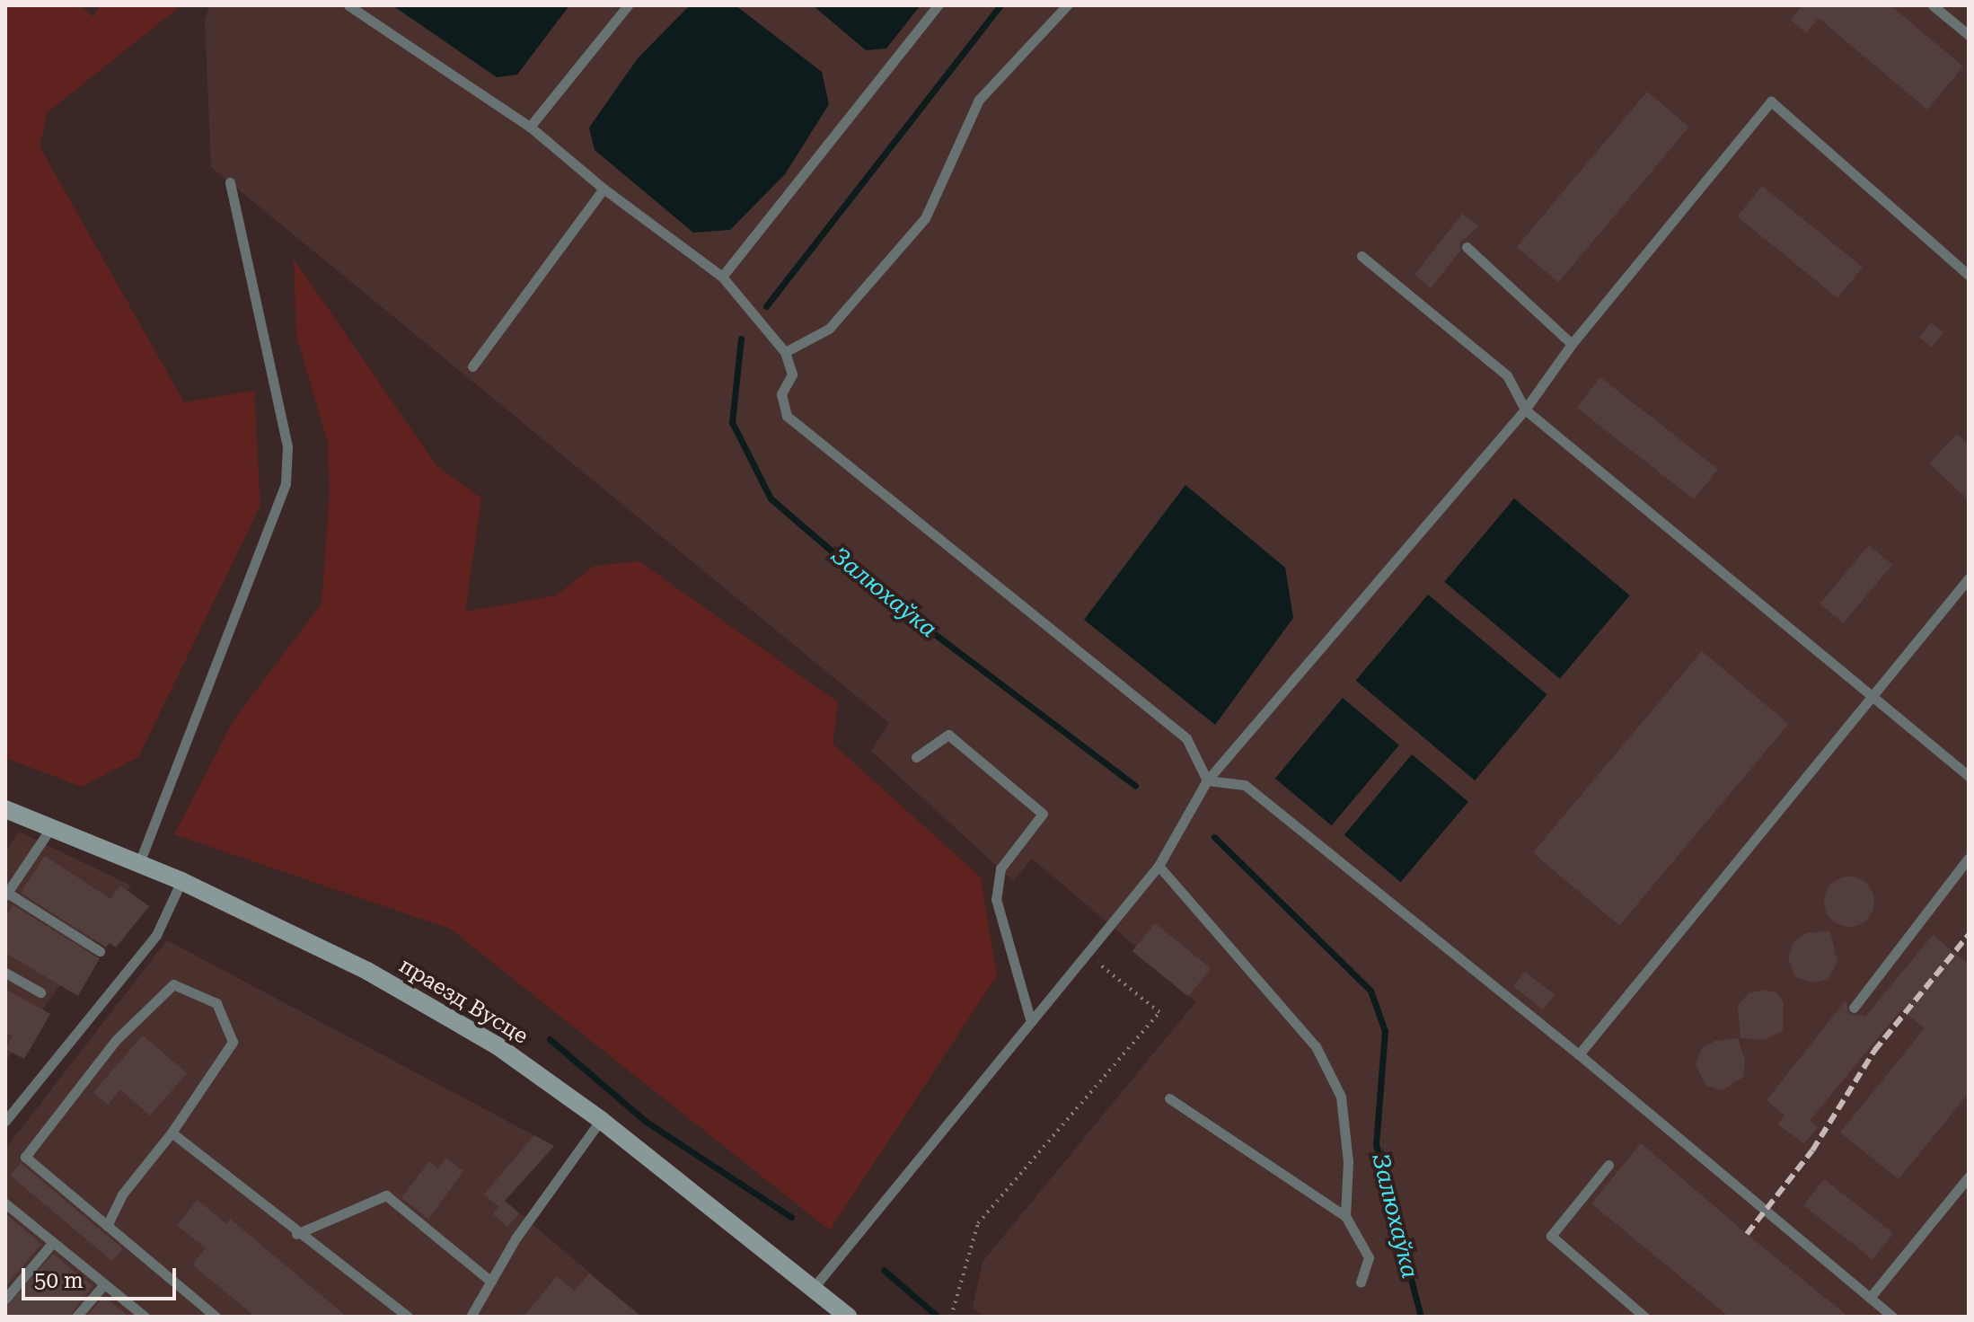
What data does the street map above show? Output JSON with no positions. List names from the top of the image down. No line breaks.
{"streets":{"street":["праезд Вусце"]},"water":["Залюхаўка"],"scale_bar":"50 m"}
